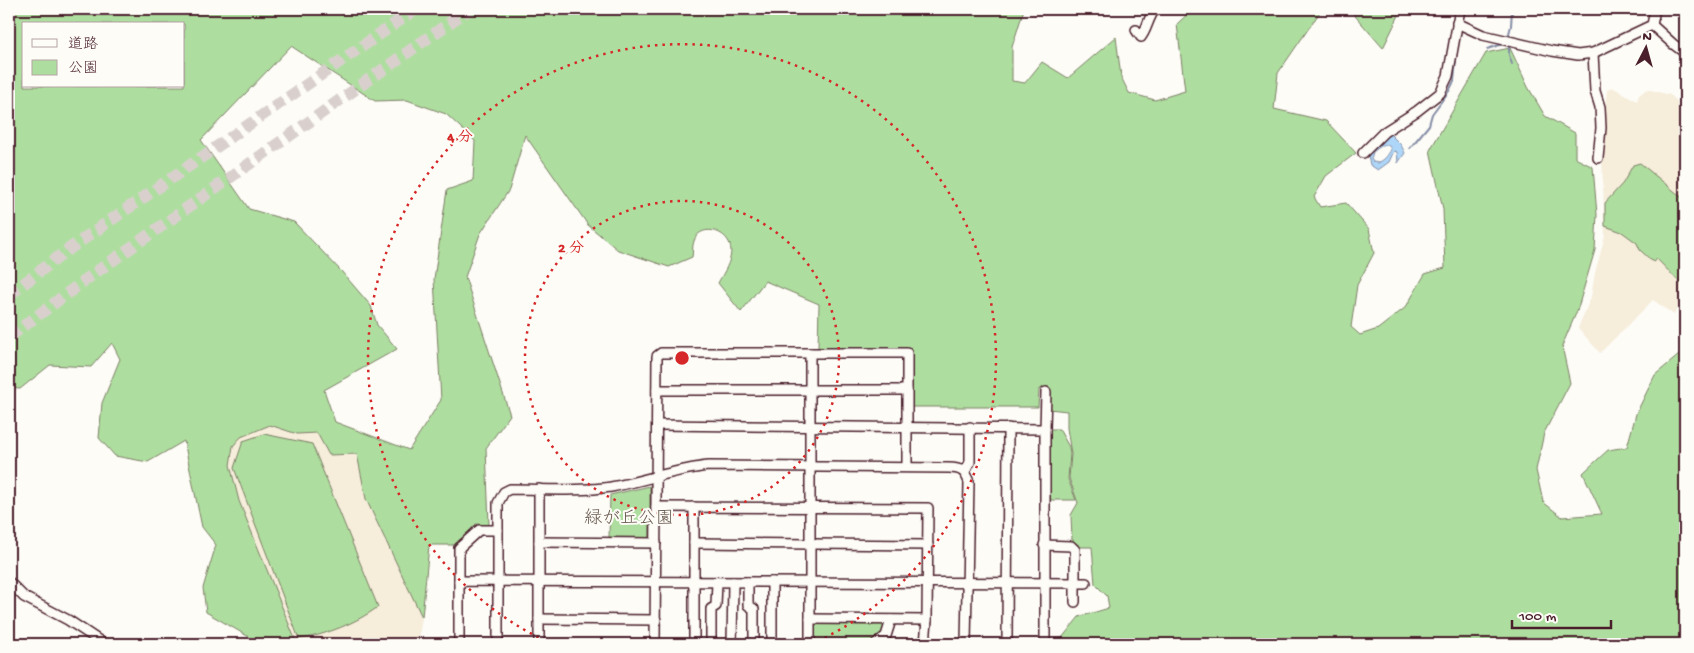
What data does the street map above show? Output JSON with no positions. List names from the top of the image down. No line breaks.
{"parks":["緑が丘公園"],"legend":["道路","公園"],"scale_bar":"100 m","north":"top","rings":["4 分","2 分"]}
